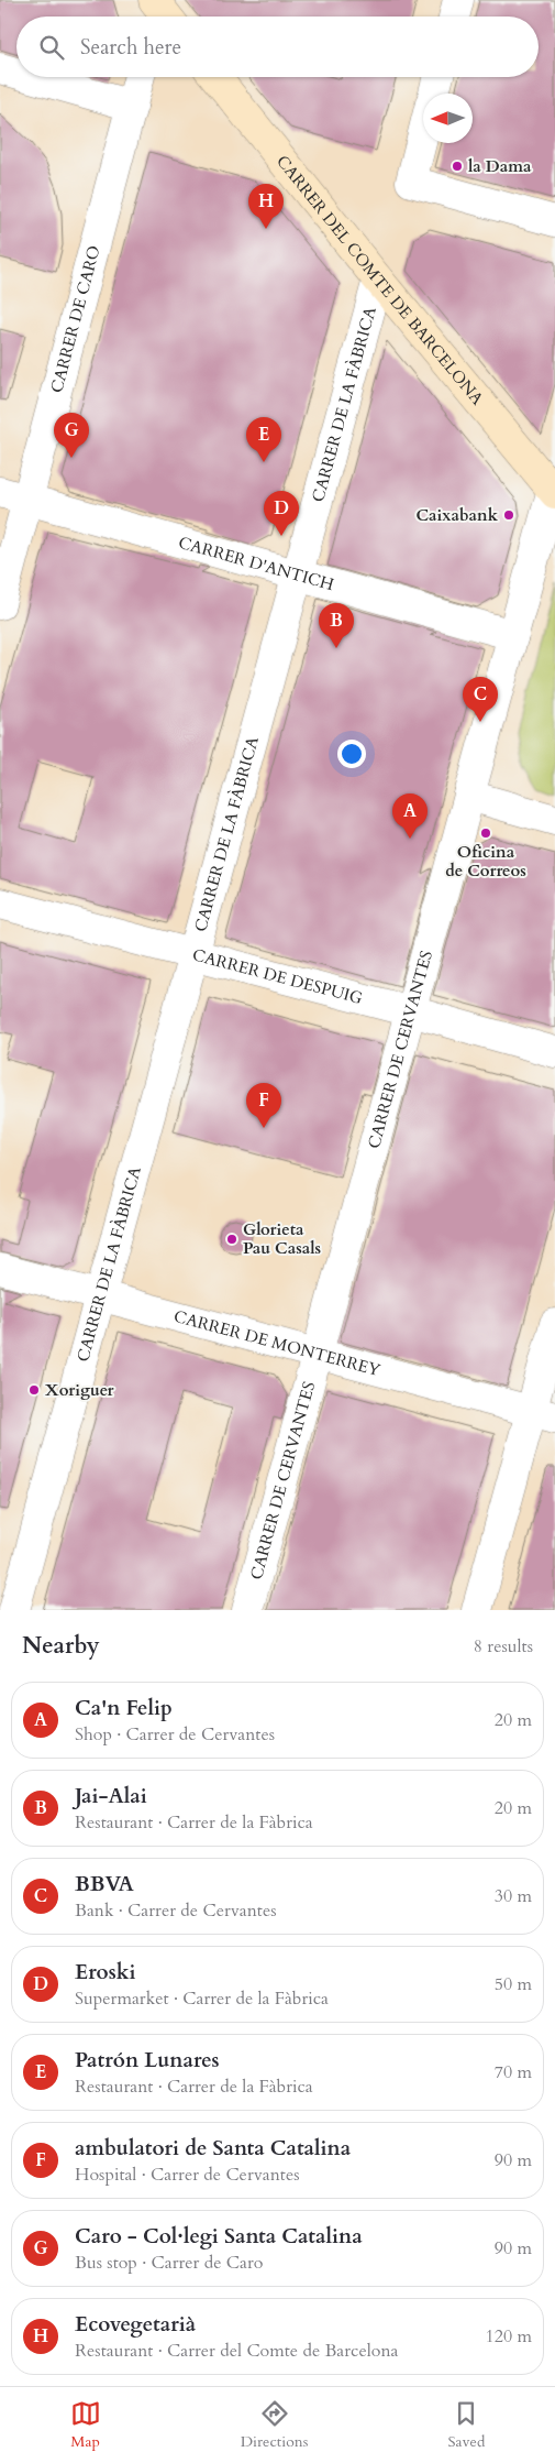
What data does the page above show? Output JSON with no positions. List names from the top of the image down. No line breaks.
{"streets":{"street":["CARRER DEL COMTE DE BARCELONA","CARRER DE CARO","CARRER DE LA FÀBRICA","CARRER D'ANTICH","CARRER DE DESPUIG","CARRER DE CERVANTES","CARRER DE MONTERREY"]},"crossings":[["CARRER DEL COMTE DE BARCELONA","CARRER DE LA FÀBRICA"],["CARRER DEL COMTE DE BARCELONA","CARRER DE CERVANTES"],["CARRER DE CARO","CARRER D'ANTICH"],["CARRER DE LA FÀBRICA","CARRER D'ANTICH"],["CARRER DE LA FÀBRICA","CARRER DE DESPUIG"],["CARRER DE LA FÀBRICA","CARRER DE MONTERREY"],["CARRER D'ANTICH","CARRER DE CERVANTES"],["CARRER DE DESPUIG","CARRER DE CERVANTES"],["CARRER DE CERVANTES","CARRER DE MONTERREY"]],"places":["la Dama","Caixabank","Oficina de Correos","Glorieta Pau Casals","Xoriguer"],"north":"left","page":{"search":"Search here","pins":["H","G","E","D","B","C","A","F"],"heading":["Nearby","8 results"],"list":[{"mark":"A","name":"Ca'n Felip","note":"Shop · Carrer de Cervantes","value":"20 m"},{"mark":"B","name":"Jai-Alai","note":"Restaurant · Carrer de la Fàbrica","value":"20 m"},{"mark":"C","name":"BBVA","note":"Bank · Carrer de Cervantes","value":"30 m"},{"mark":"D","name":"Eroski","note":"Supermarket · Carrer de la Fàbrica","value":"50 m"},{"mark":"E","name":"Patrón Lunares","note":"Restaurant · Carrer de la Fàbrica","value":"70 m"},{"mark":"F","name":"ambulatori de Santa Catalina","note":"Hospital · Carrer de Cervantes","value":"90 m"},{"mark":"G","name":"Caro - Col·legi Santa Catalina","note":"Bus stop · Carrer de Caro","value":"90 m"},{"mark":"H","name":"Ecovegetarià","note":"Restaurant · Carrer del Comte de Barcelona","value":"120 m"}],"nav":["Map","Directions","Saved"]}}
